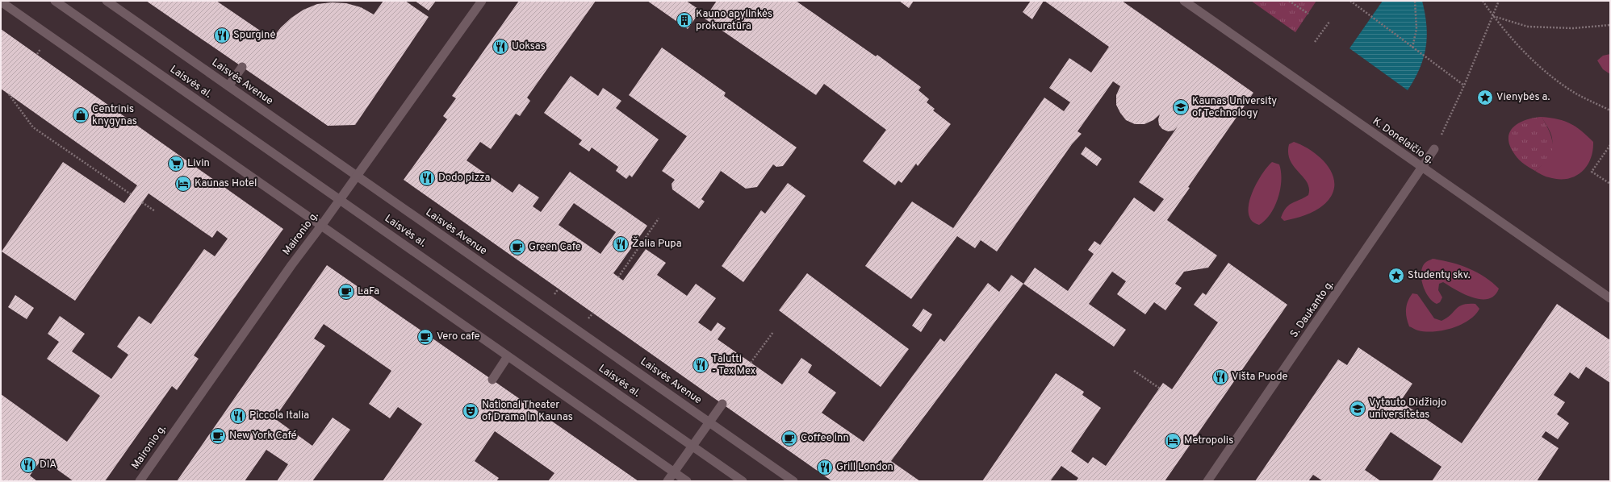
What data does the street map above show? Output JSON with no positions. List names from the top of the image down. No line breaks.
{"streets":{"street":["Laisvės al.","Laisvės Avenue","K. Donelaičio g.","Maironio g.","S. Daukanto g."]},"crossings":[["Laisvės al.","Maironio g."],["Laisvės Avenue","Maironio g."],["K. Donelaičio g.","S. Daukanto g."]],"places":{"building":["Kauno apylinkės prokuratūra"],"restaurant":["Spurginė","Uoksas","Dodo pizza","Žalia Pupa","Talutti - Tex Mex","Višta Puode","Piccola Italia","DIA","Grill London"],"place":["Vienybės a.","Studentų skv."],"school or university":["Kaunas University of Technology","Vytauto Didžiojo universitetas"],"shop":["Centrinis knygynas"],"supermarket":["Livin"],"hotel":["Kaunas Hotel","Metropolis"],"cafe":["Green Cafe","LaFa","Vero cafe","New York Café","Coffee inn"],"theatre":["National Theater of Drama in Kaunas"]}}
